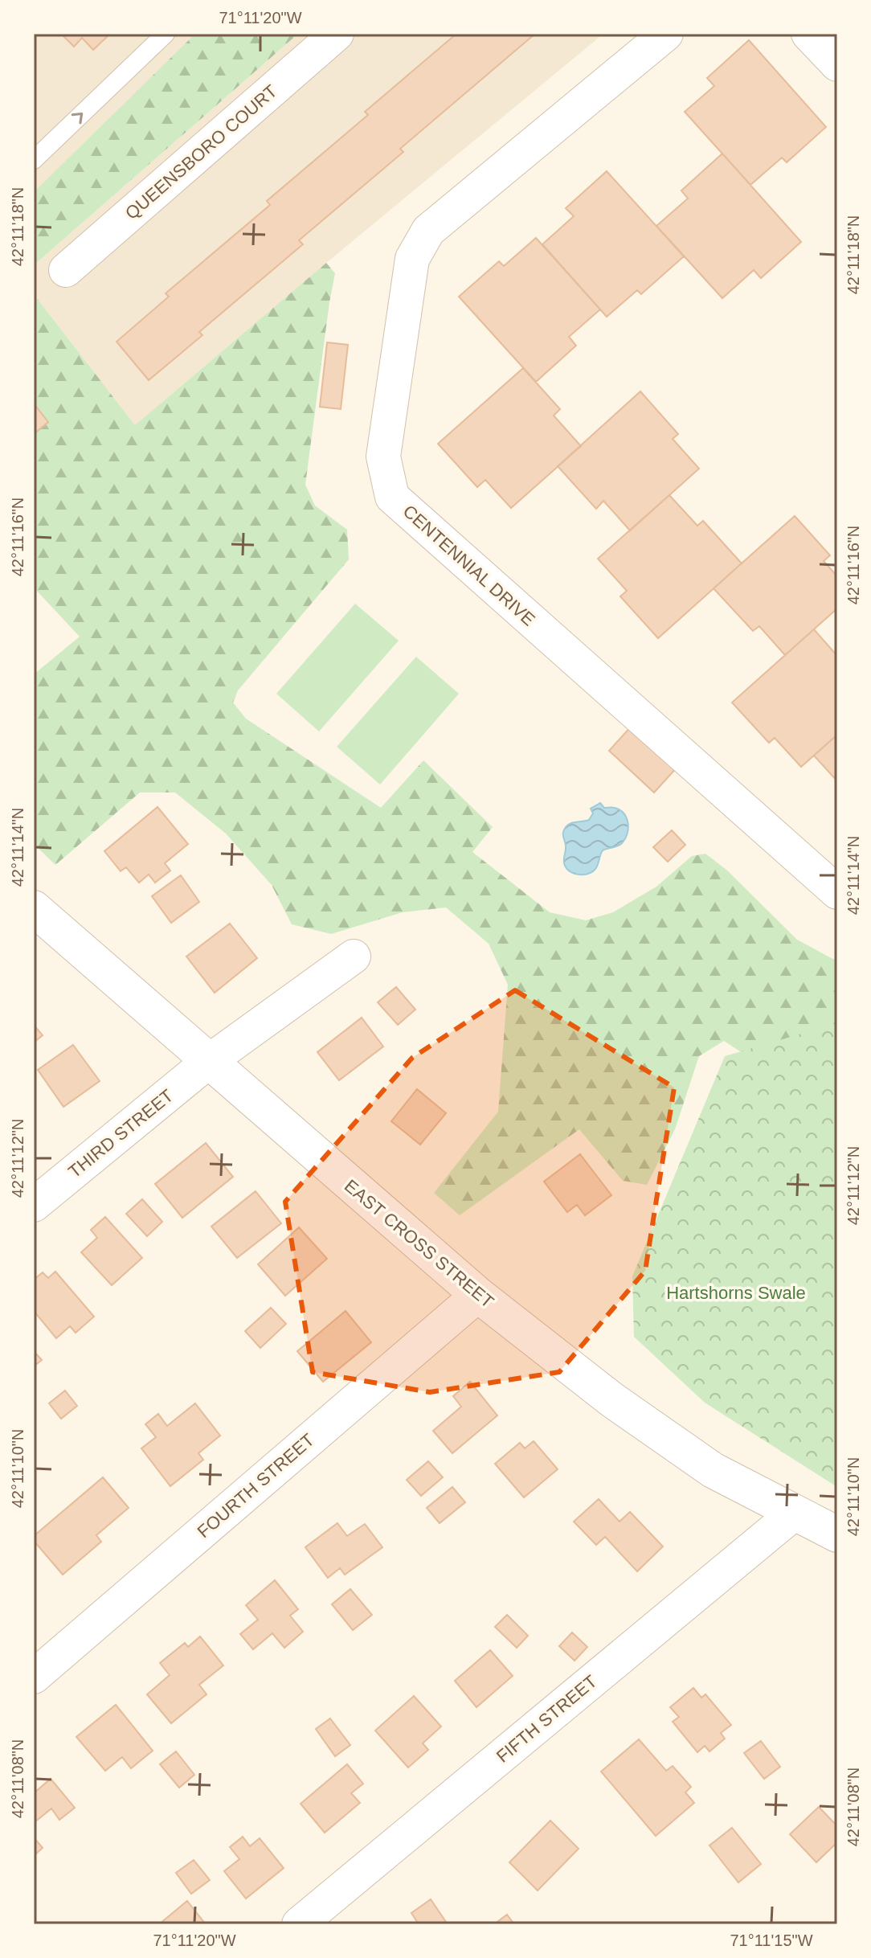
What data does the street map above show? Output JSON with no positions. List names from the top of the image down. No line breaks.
{"streets":{"street":["QUEENSBORO COURT","CENTENNIAL DRIVE","THIRD STREET","EAST CROSS STREET","FOURTH STREET","FIFTH STREET"]},"crossings":[["THIRD STREET","EAST CROSS STREET"],["EAST CROSS STREET","FOURTH STREET"],["EAST CROSS STREET","FIFTH STREET"]],"parks":["Hartshorns Swale"],"coordinates":["71°11'20\"W","42°11'18\"N","42°11'16\"N","42°11'14\"N","42°11'12\"N","42°11'10\"N","42°11'08\"N","71°11'15\"W"]}
